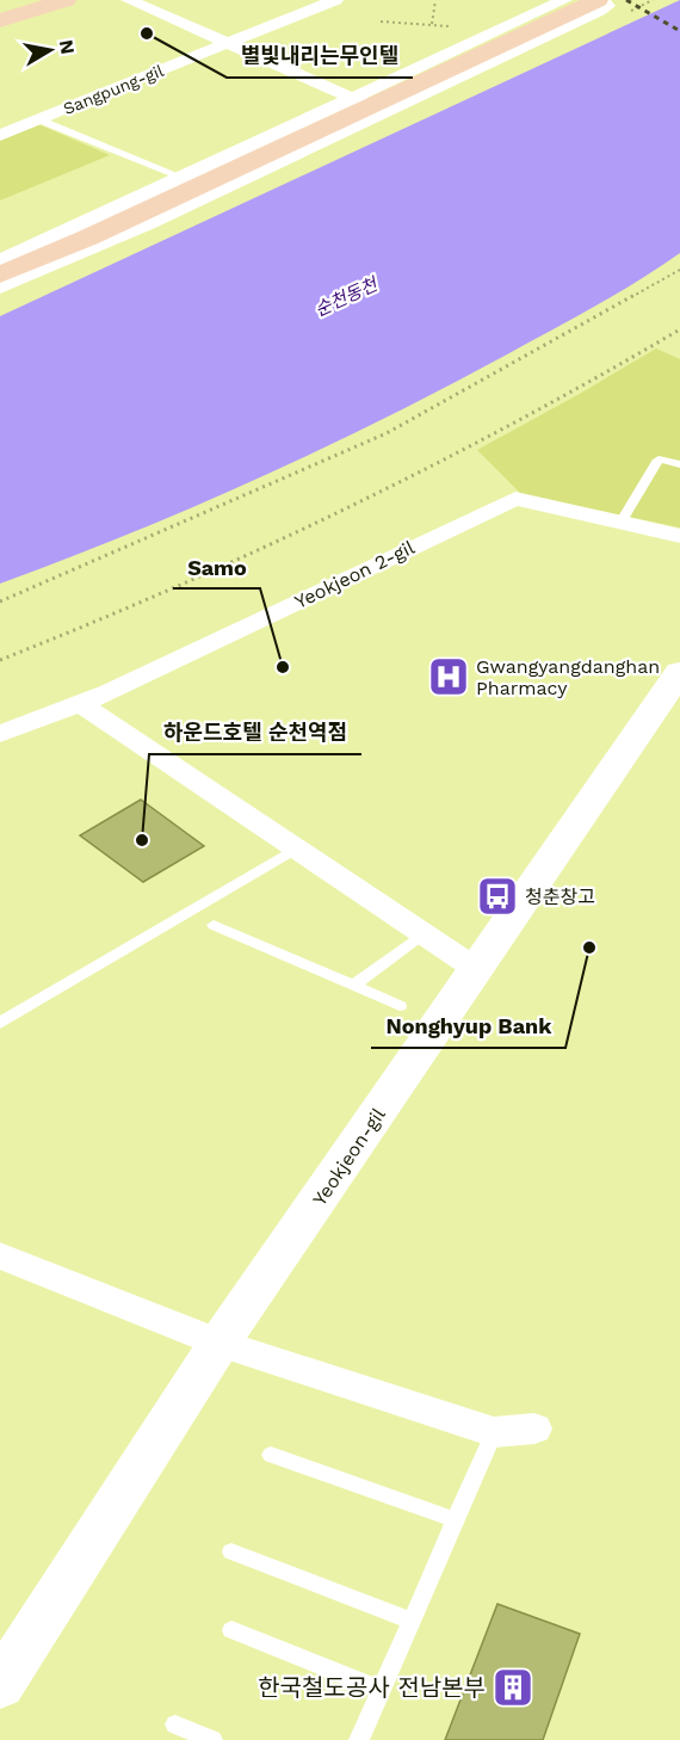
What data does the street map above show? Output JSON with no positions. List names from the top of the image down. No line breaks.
{"streets":{"street":["Sangpung-gil","Yeokjeon 2-gil","Yeokjeon-gil"]},"water":["순천동천"],"places":{"other":["별빛내리는무인텔","Samo","하운드호텔 순천역점","Nonghyup Bank"],"hospital":["Gwangyangdanghan Pharmacy"],"bus stop":["청춘창고"],"building":["한국철도공사 전남본부"]},"north":"right"}
